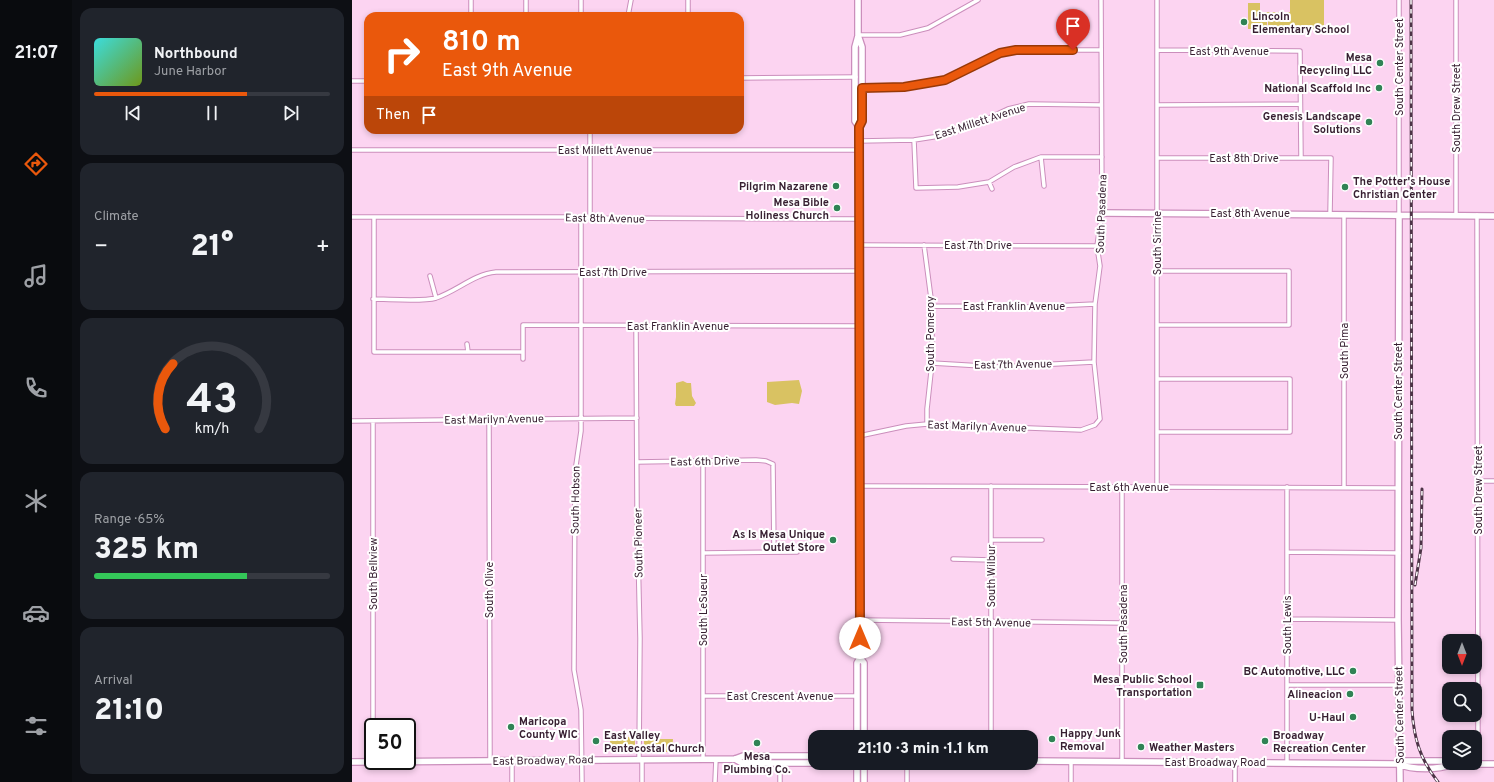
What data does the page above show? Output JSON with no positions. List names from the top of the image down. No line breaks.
{"streets":{"main road":["South Center Street","East 8th Avenue","East Broadway Road"],"street":["East 9th Avenue","South Drew Street","East Millett Avenue","East 8th Drive","South Pasadena","South Sirrine","East 7th Drive","East Franklin Avenue","South Pomeroy","South Pima","East 7th Avenue","East Marilyn Avenue","East 6th Drive","East 6th Avenue","South Hobson","South Pioneer","South Bellview","South Wilbur","South Olive","South LeSueur","East 5th Avenue","South Lewis","East Crescent Avenue"]},"crossings":[["East 9th Avenue","South Sirrine"],["South Center Street","East 8th Avenue"],["South Center Street","East 6th Avenue"],["South Center Street","East Broadway Road"],["South Drew Street","East 8th Avenue"],["East Millett Avenue","South Pasadena"],["East 8th Drive","East 8th Avenue"],["East 8th Drive","South Sirrine"],["East 8th Avenue","South Pasadena"],["East 8th Avenue","South Sirrine"],["East 8th Avenue","South Pima"],["East 8th Avenue","South Hobson"],["South Pasadena","East 7th Drive"],["South Pasadena","East Franklin Avenue"],["South Pasadena","East 7th Avenue"],["South Pasadena","East Marilyn Avenue"],["South Pasadena","East 6th Avenue"],["South Pasadena","East 5th Avenue"],["South Pasadena","East Broadway Road"],["South Sirrine","East 6th Avenue"],["East 7th Drive","South Pomeroy"],["East 7th Drive","South Hobson"],["East Franklin Avenue","South Pomeroy"],["East Franklin Avenue","South Hobson"],["East Franklin Avenue","South Pioneer"],["South Pomeroy","East 7th Avenue"],["South Pomeroy","East Marilyn Avenue"],["South Pima","East 6th Avenue"],["East Marilyn Avenue","South Hobson"],["East Marilyn Avenue","South Pioneer"],["East Marilyn Avenue","South Bellview"],["East Marilyn Avenue","South Olive"],["East 6th Drive","South Pioneer"],["East 6th Drive","South LeSueur"],["East 6th Avenue","South Wilbur"],["East 6th Avenue","South Lewis"],["South Hobson","East Broadway Road"],["South Pioneer","East Broadway Road"],["South Wilbur","East 5th Avenue"],["South Olive","East Broadway Road"],["South LeSueur","East Crescent Avenue"],["South LeSueur","East Broadway Road"],["South Lewis","East Broadway Road"]],"places":{"other":["Lincoln Elementary School","Mesa Recycling LLC","National Scaffold Inc","Genesis Landscape Solutions","Pilgrim Nazarene","The Potter's House Christian Center","Mesa Bible Holiness Church","As Is Mesa Unique Outlet Store","BC Automotive, LLC","Alineacion","U-Haul","Maricopa County WIC","Happy Junk Removal","East Valley Pentecostal Church","Broadway Recreation Center","Mesa Plumbing Co.","Weather Masters"],"transit":["Mesa Public School Transportation"]},"north":"bottom","page":{"tabs":"21:07","turn":["810 m","East 9th Avenue"],"song":["Northbound","June Harbor"],"then":"Then","tile":["Climate",["Range · 65%","325 km"],["Arrival","21:10"]],"heat":["−","21°","+"],"limit":"50","trip":"21:10 · 3 min · 1.1 km","gauge":["43","km/h"]}}
